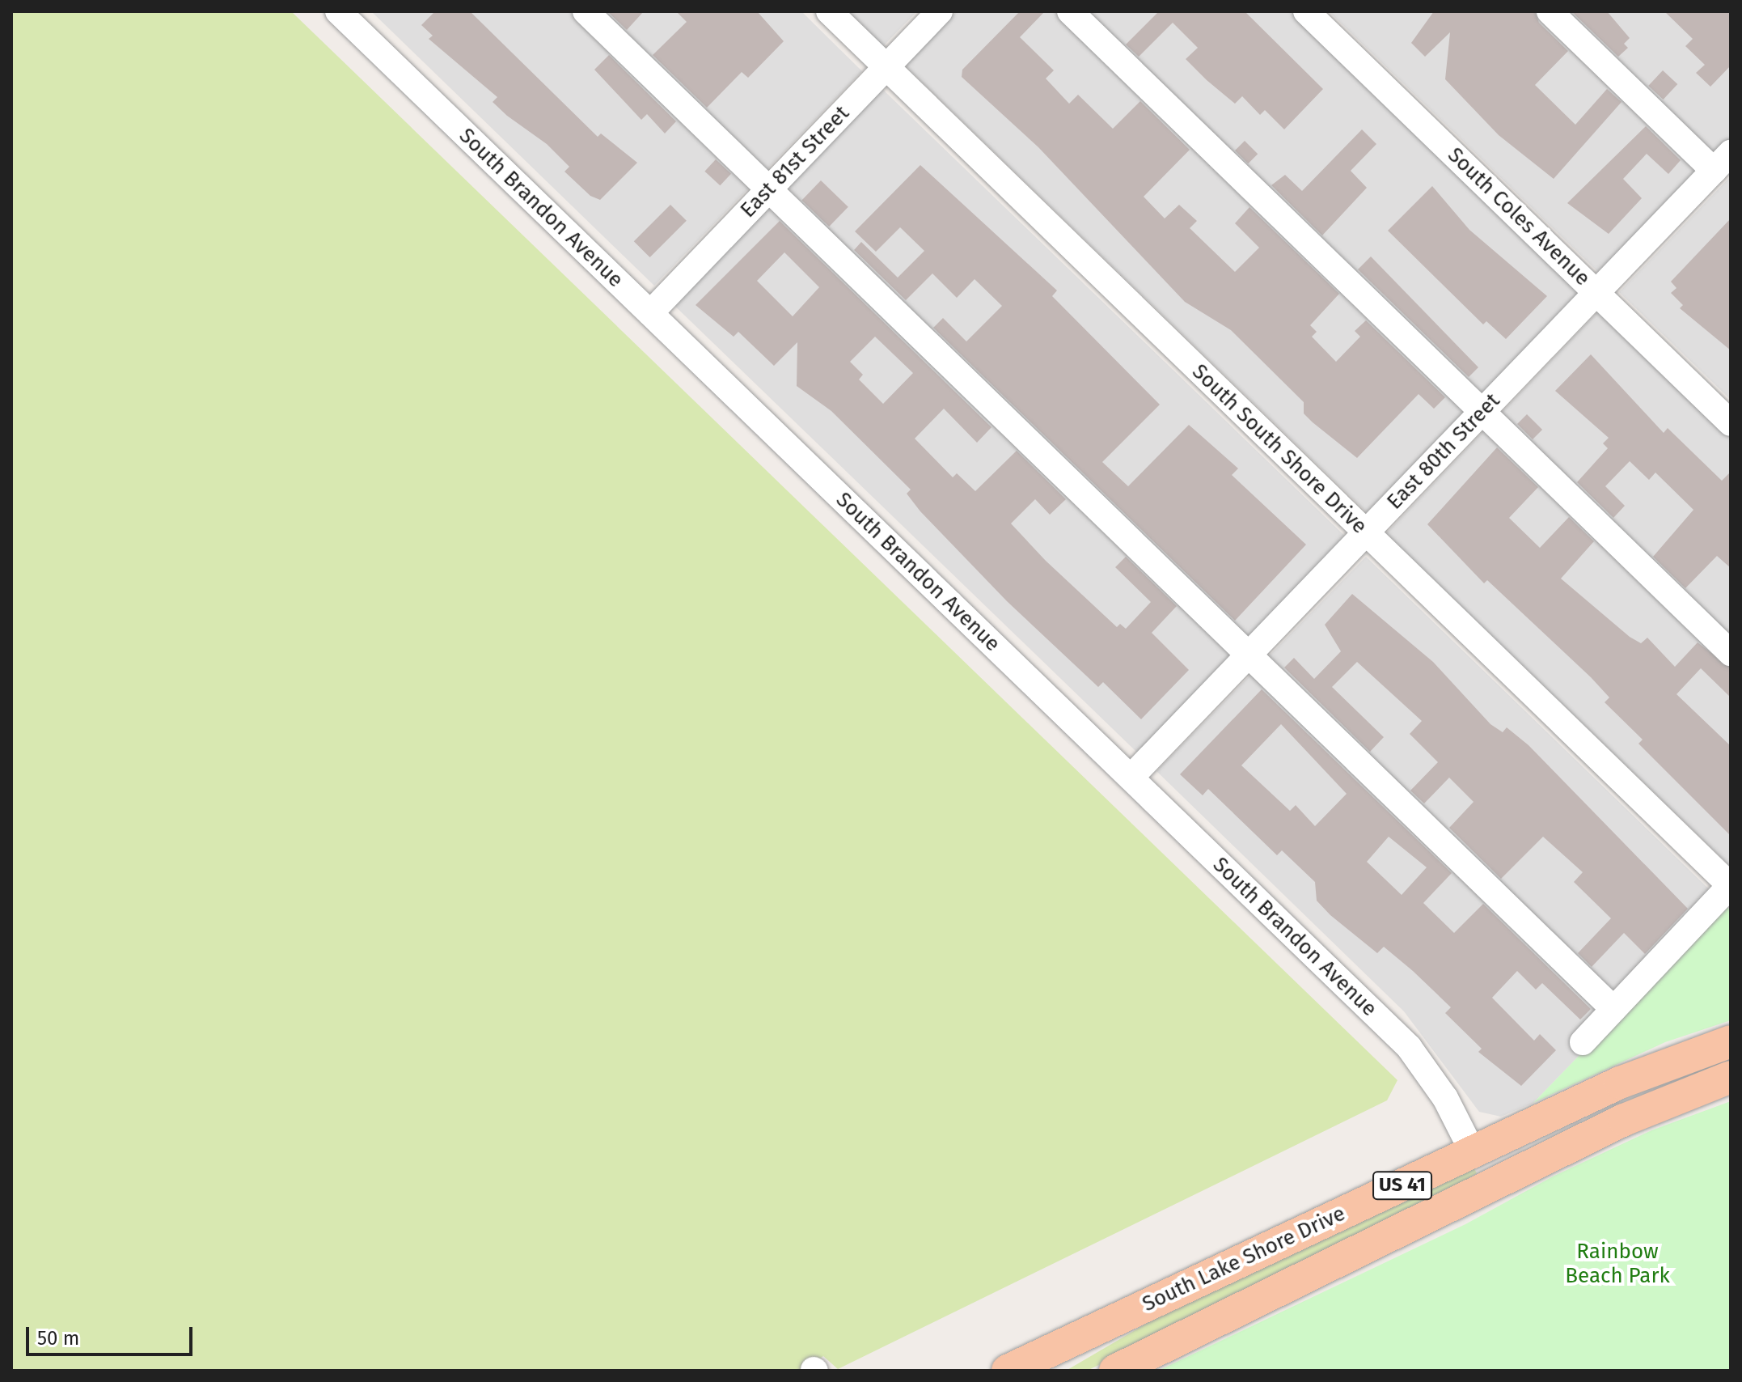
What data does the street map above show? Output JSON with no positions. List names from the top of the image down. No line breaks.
{"streets":{"main road":["US 41","South Lake Shore Drive"],"street":["East 81st Street","South Brandon Avenue","South Coles Avenue","South South Shore Drive","East 80th Street"]},"crossings":[["East 81st Street","South Brandon Avenue"],["East 81st Street","South South Shore Drive"],["South Brandon Avenue","East 80th Street"],["South Brandon Avenue","South Lake Shore Drive"],["South Coles Avenue","East 80th Street"],["South South Shore Drive","East 80th Street"]],"parks":["Rainbow Beach Park"],"scale_bar":"50 m"}
